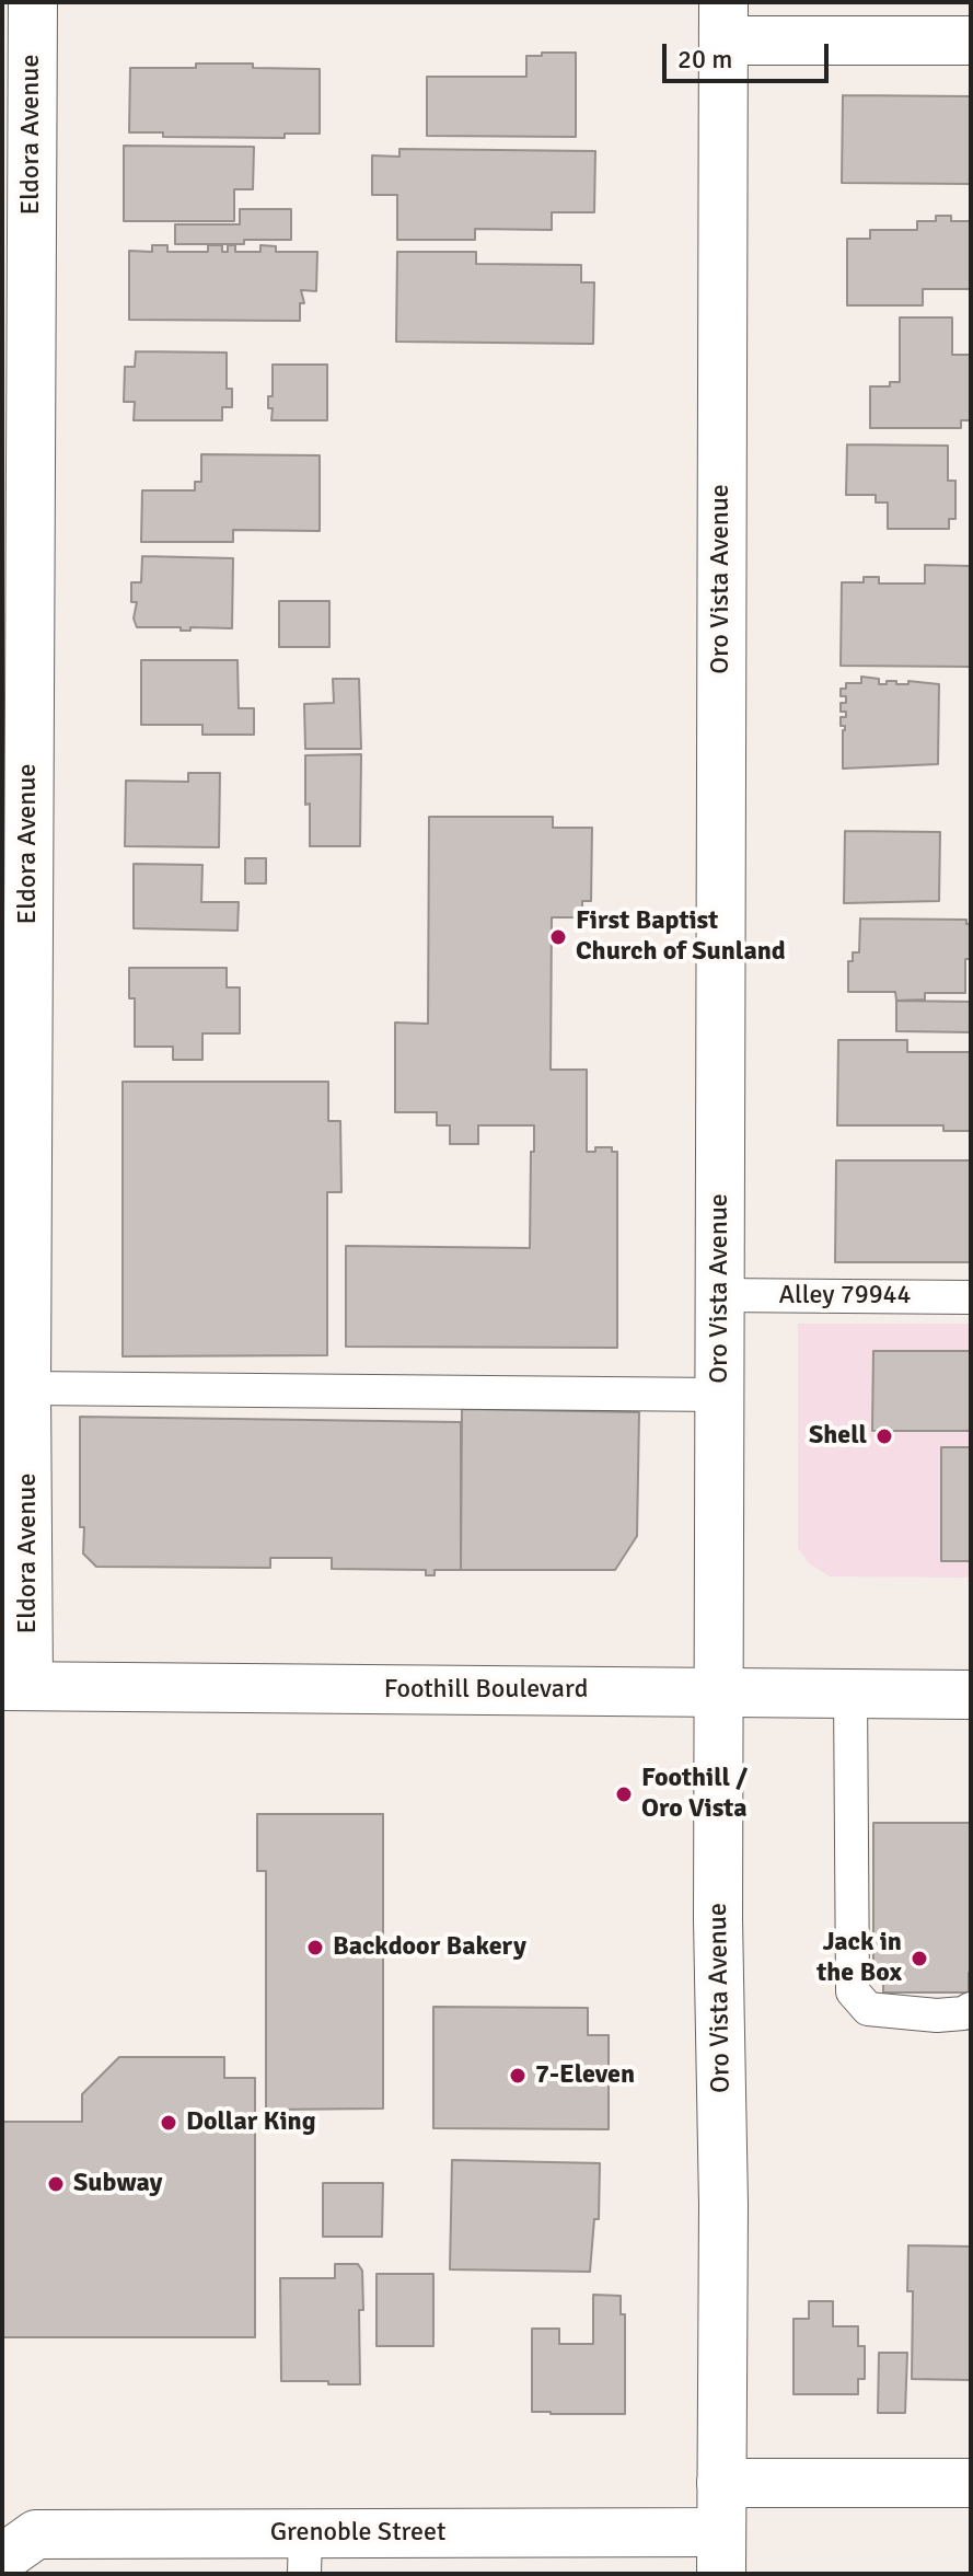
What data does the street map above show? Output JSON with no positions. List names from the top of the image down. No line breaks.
{"streets":{"street":["Eldora Avenue","Oro Vista Avenue","Foothill Boulevard","Grenoble Street"],"lane":["Alley 79944"]},"crossings":[["Eldora Avenue","Foothill Boulevard"],["Oro Vista Avenue","Alley 79944"],["Oro Vista Avenue","Foothill Boulevard"],["Oro Vista Avenue","Grenoble Street"]],"places":["First Baptist Church of Sunland","Shell","Foothill / Oro Vista","Backdoor Bakery","Jack in the Box","7-Eleven","Dollar King","Subway"],"scale_bar":"20 m"}
